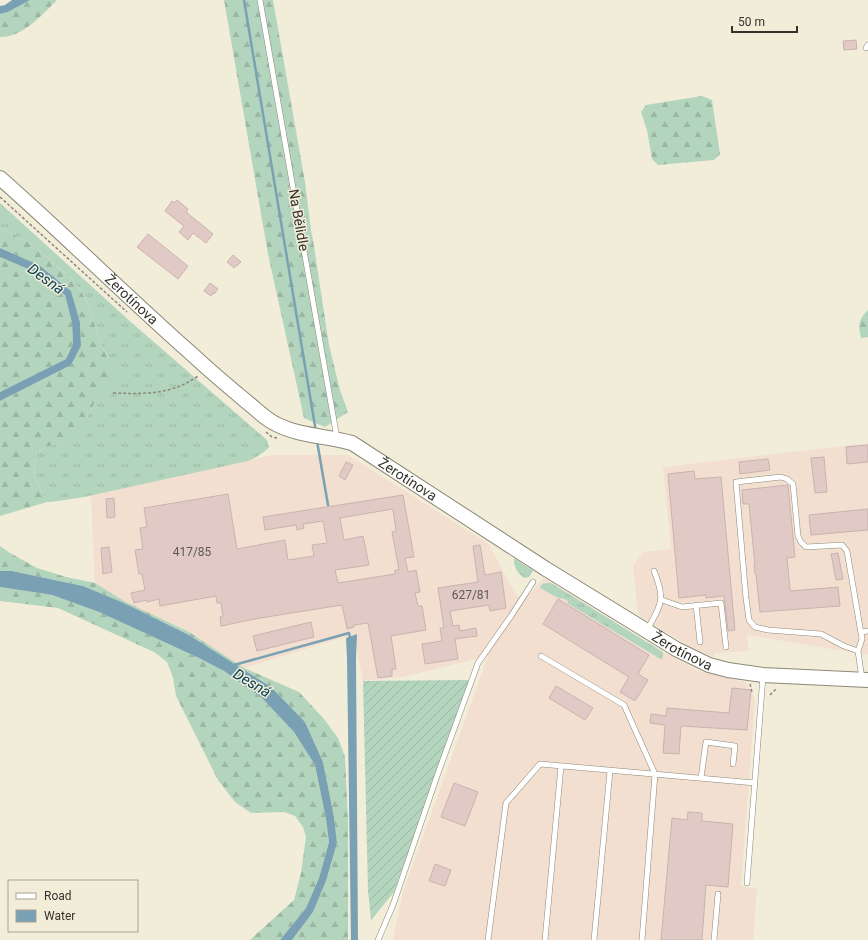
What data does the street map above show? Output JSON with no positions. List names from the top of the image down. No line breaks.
{"streets":{"street":["Žerotínova"],"lane":["Na Bělidle"]},"crossings":[["Na Bělidle","Žerotínova"]],"water":["Desná"],"house_numbers":["417/85","627/81"],"legend":["Road","Water"],"scale_bar":"50 m"}
